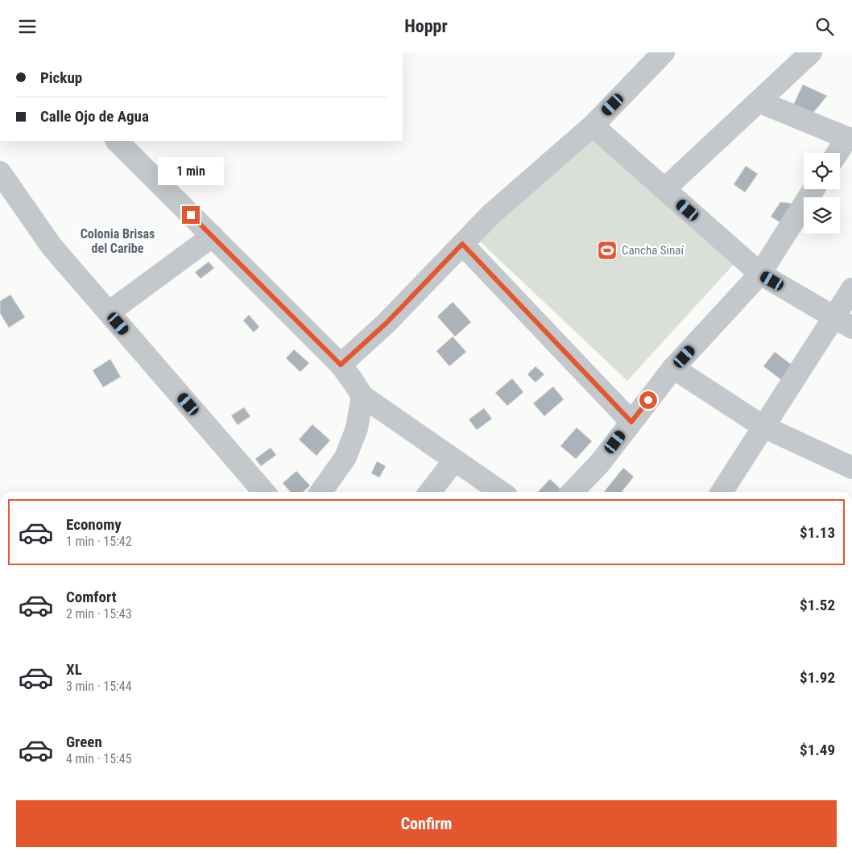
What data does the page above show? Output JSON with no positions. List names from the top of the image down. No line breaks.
{"districts":["Colonia Brisas del Caribe"],"places":{"sports":["Cancha Sinaí"]},"page":{"header":"Hoppr","banner":["Pickup","Calle Ojo de Agua"],"bubble":"1 min","list":[{"name":"Economy","note":"1 min · 15:42","value":"$1.13"},{"name":"Comfort","note":"2 min · 15:43","value":"$1.52"},{"name":"XL","note":"3 min · 15:44","value":"$1.92"},{"name":"Green","note":"4 min · 15:45","value":"$1.49"}],"buttons":"Confirm"}}
